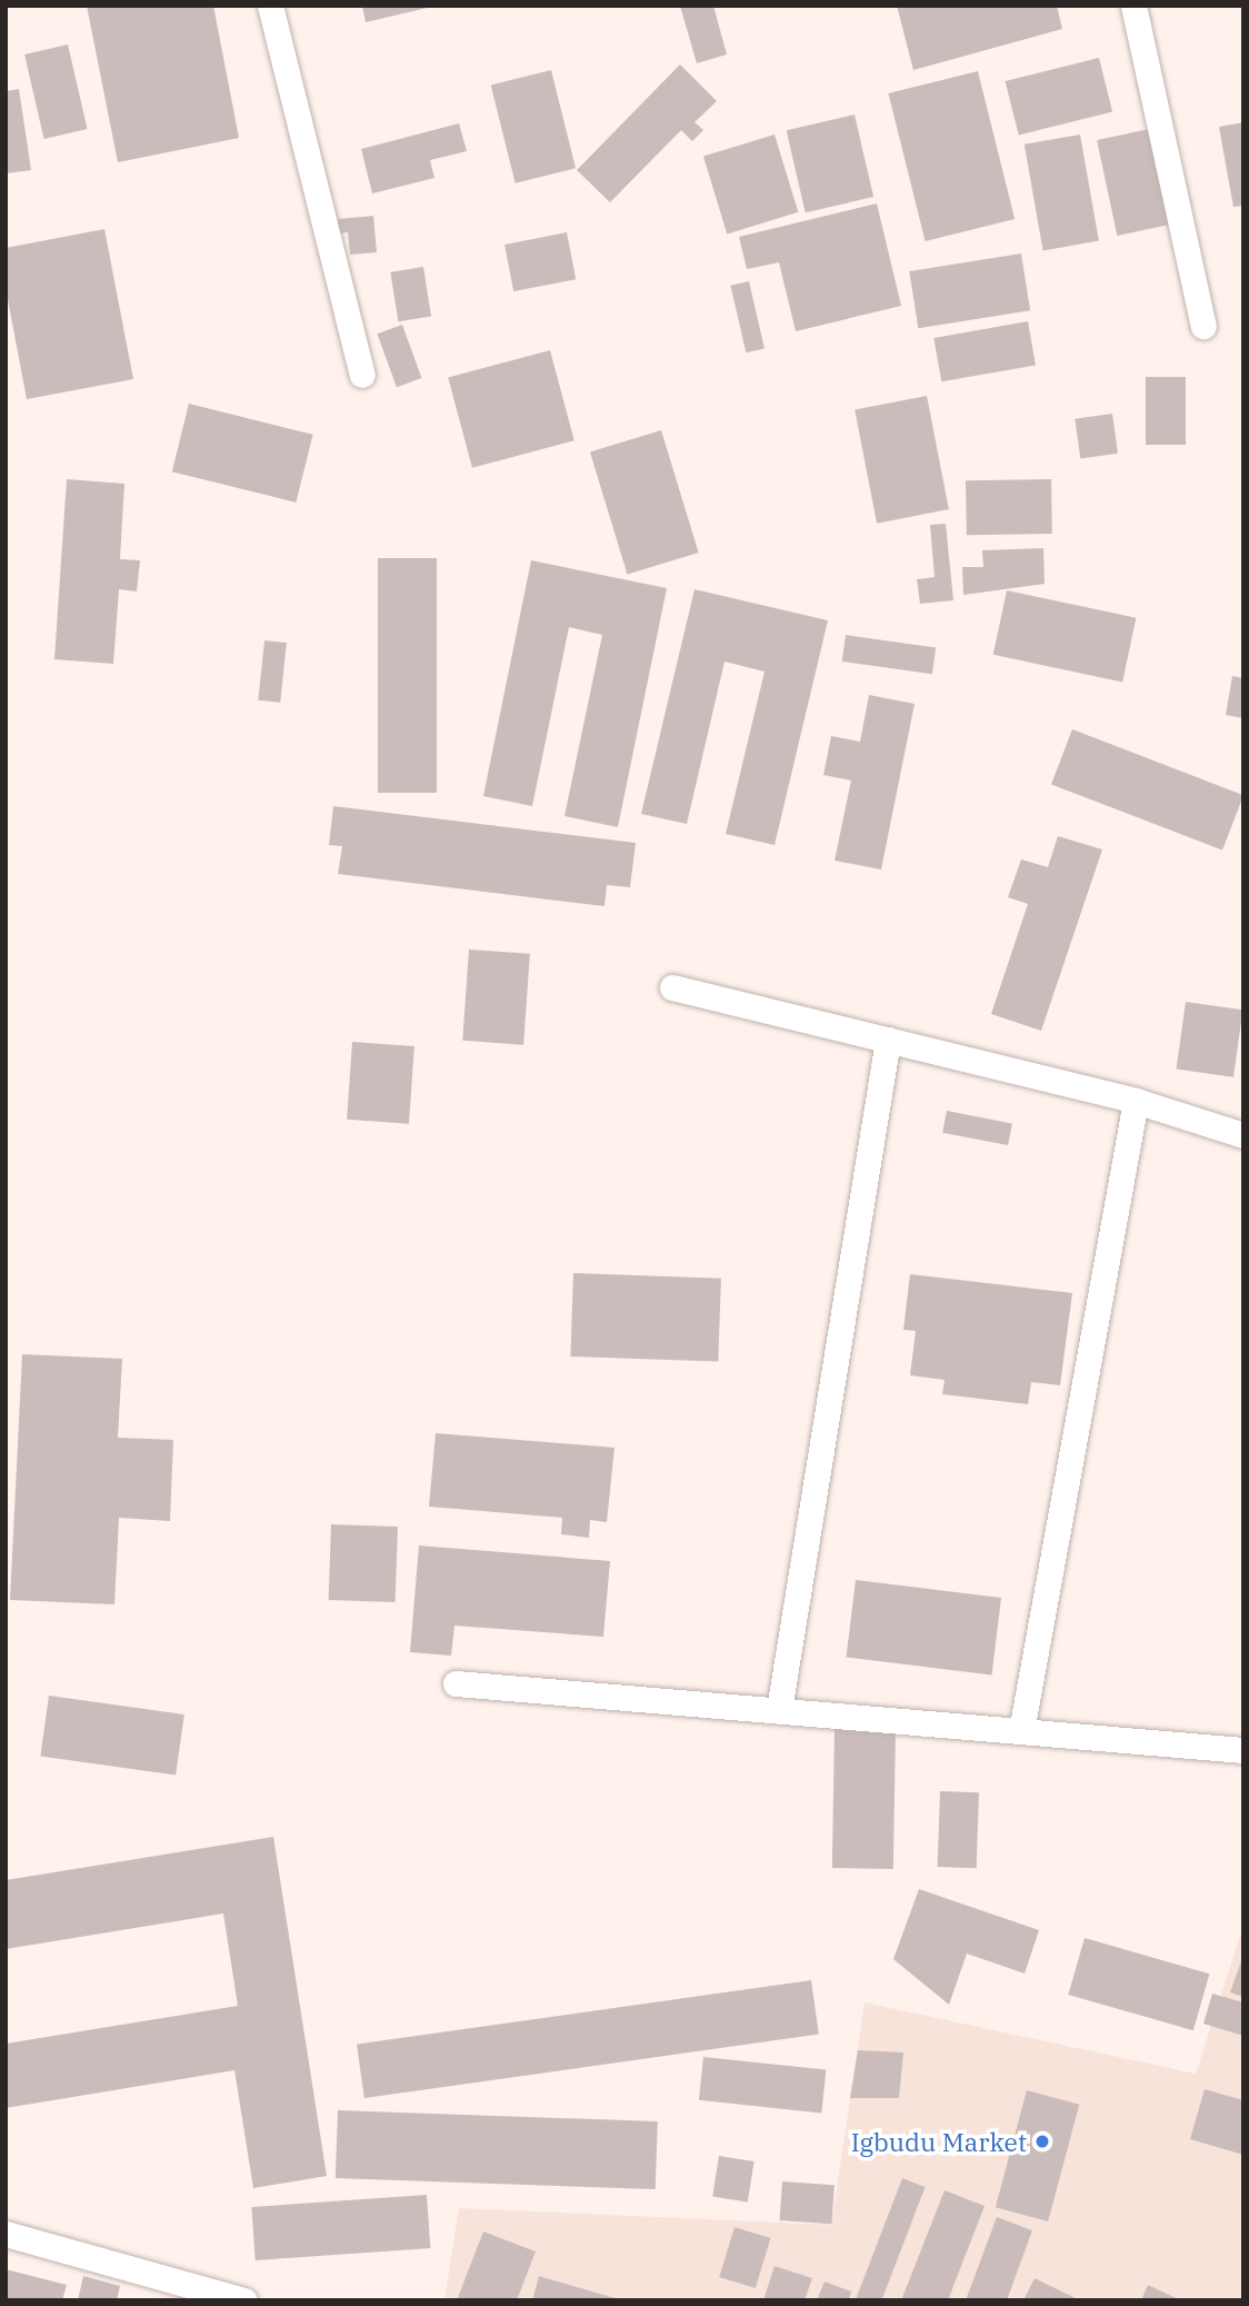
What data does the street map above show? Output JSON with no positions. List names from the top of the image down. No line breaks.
{"places":["Igbudu Market"]}
